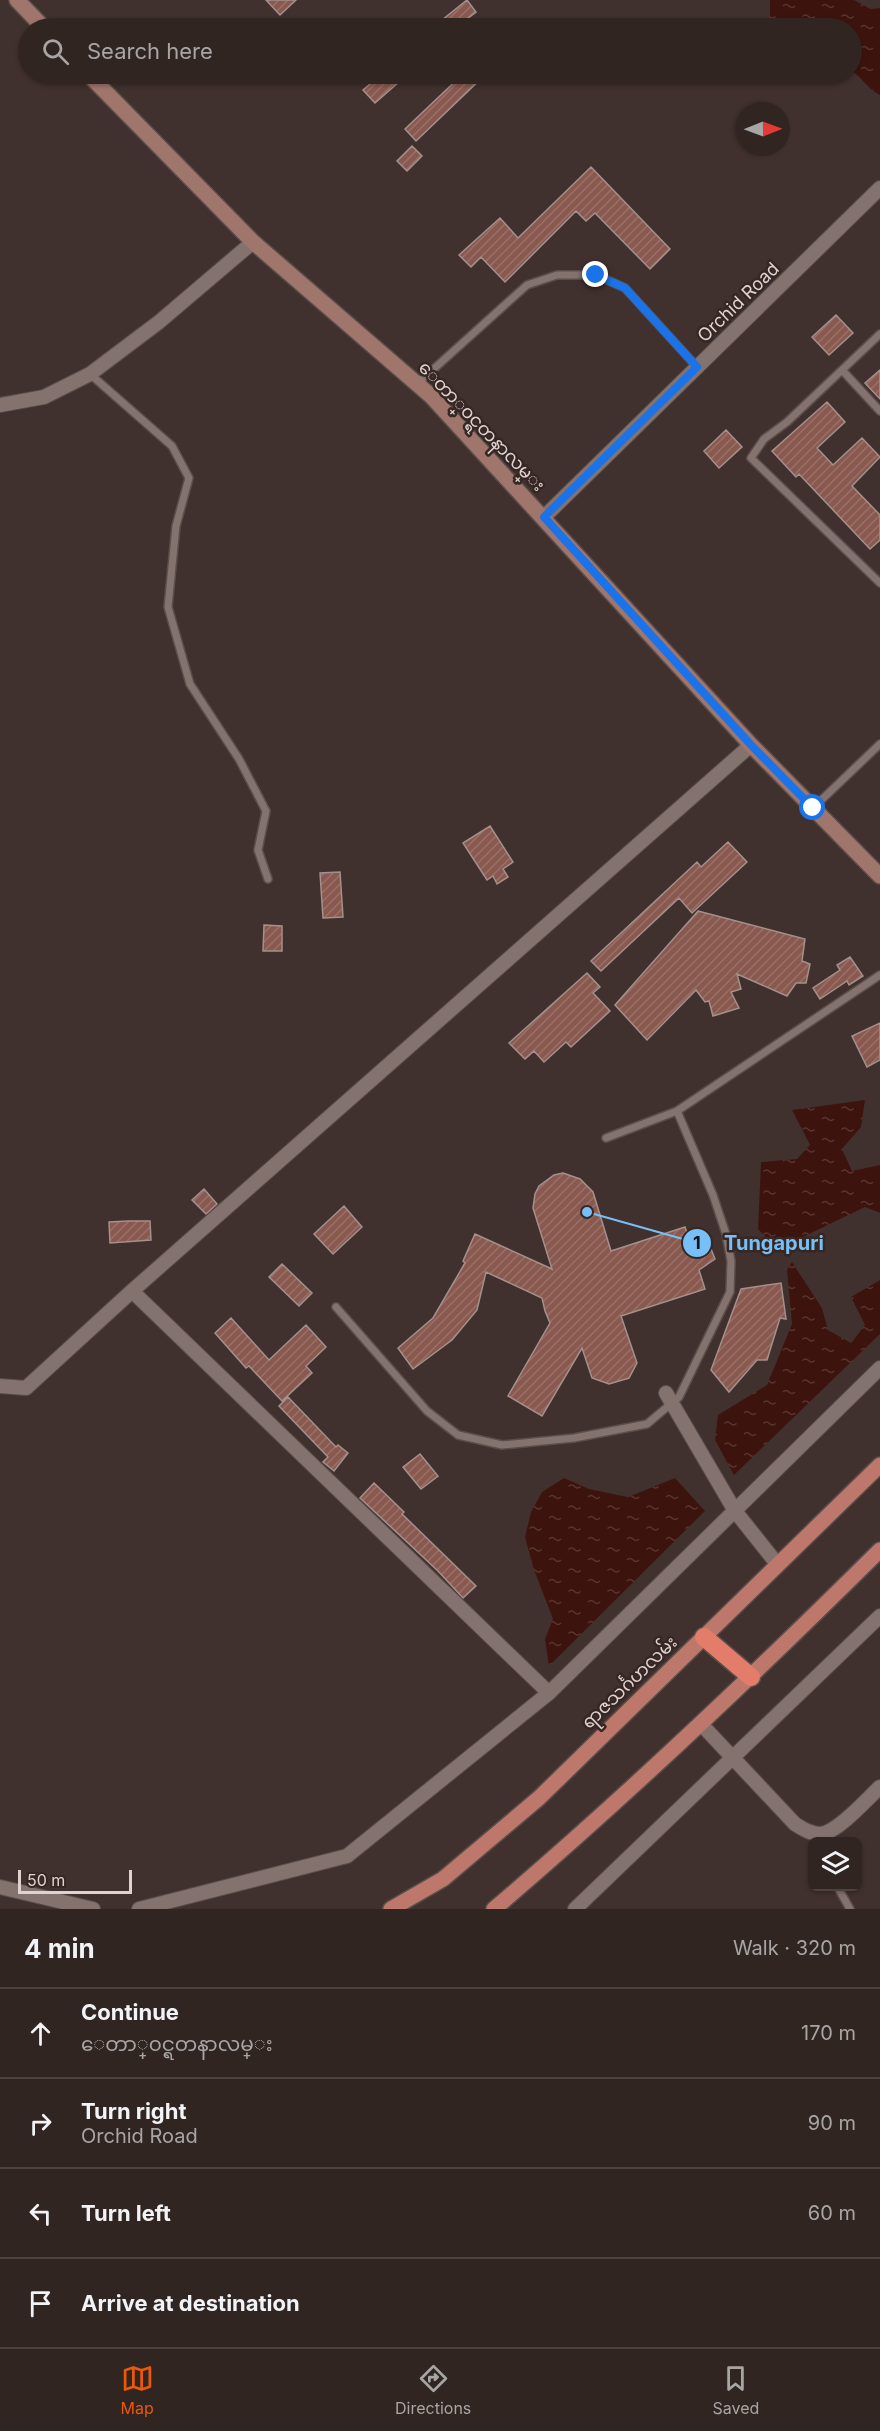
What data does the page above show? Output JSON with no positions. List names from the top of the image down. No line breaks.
{"streets":{"main road":["ေတာ္၀င္ရတနာလမ္း","ရာဇသင်္ဂဟလမ်း"],"street":["Orchid Road"]},"crossings":[["Orchid Road","ေတာ္၀င္ရတနာလမ္း"]],"places":["Tungapuri"],"scale_bar":"50 m","north":"right","page":{"search":"Search here","scale":"50 m","heading":["4 min","Walk · 320 m"],"list":[["Continue","ေတာ္၀င္ရတနာလမ္း","170 m"],["Turn right","Orchid Road","90 m"],["Turn left","60 m"],"Arrive at destination"],"nav":["Map","Directions","Saved"]}}
